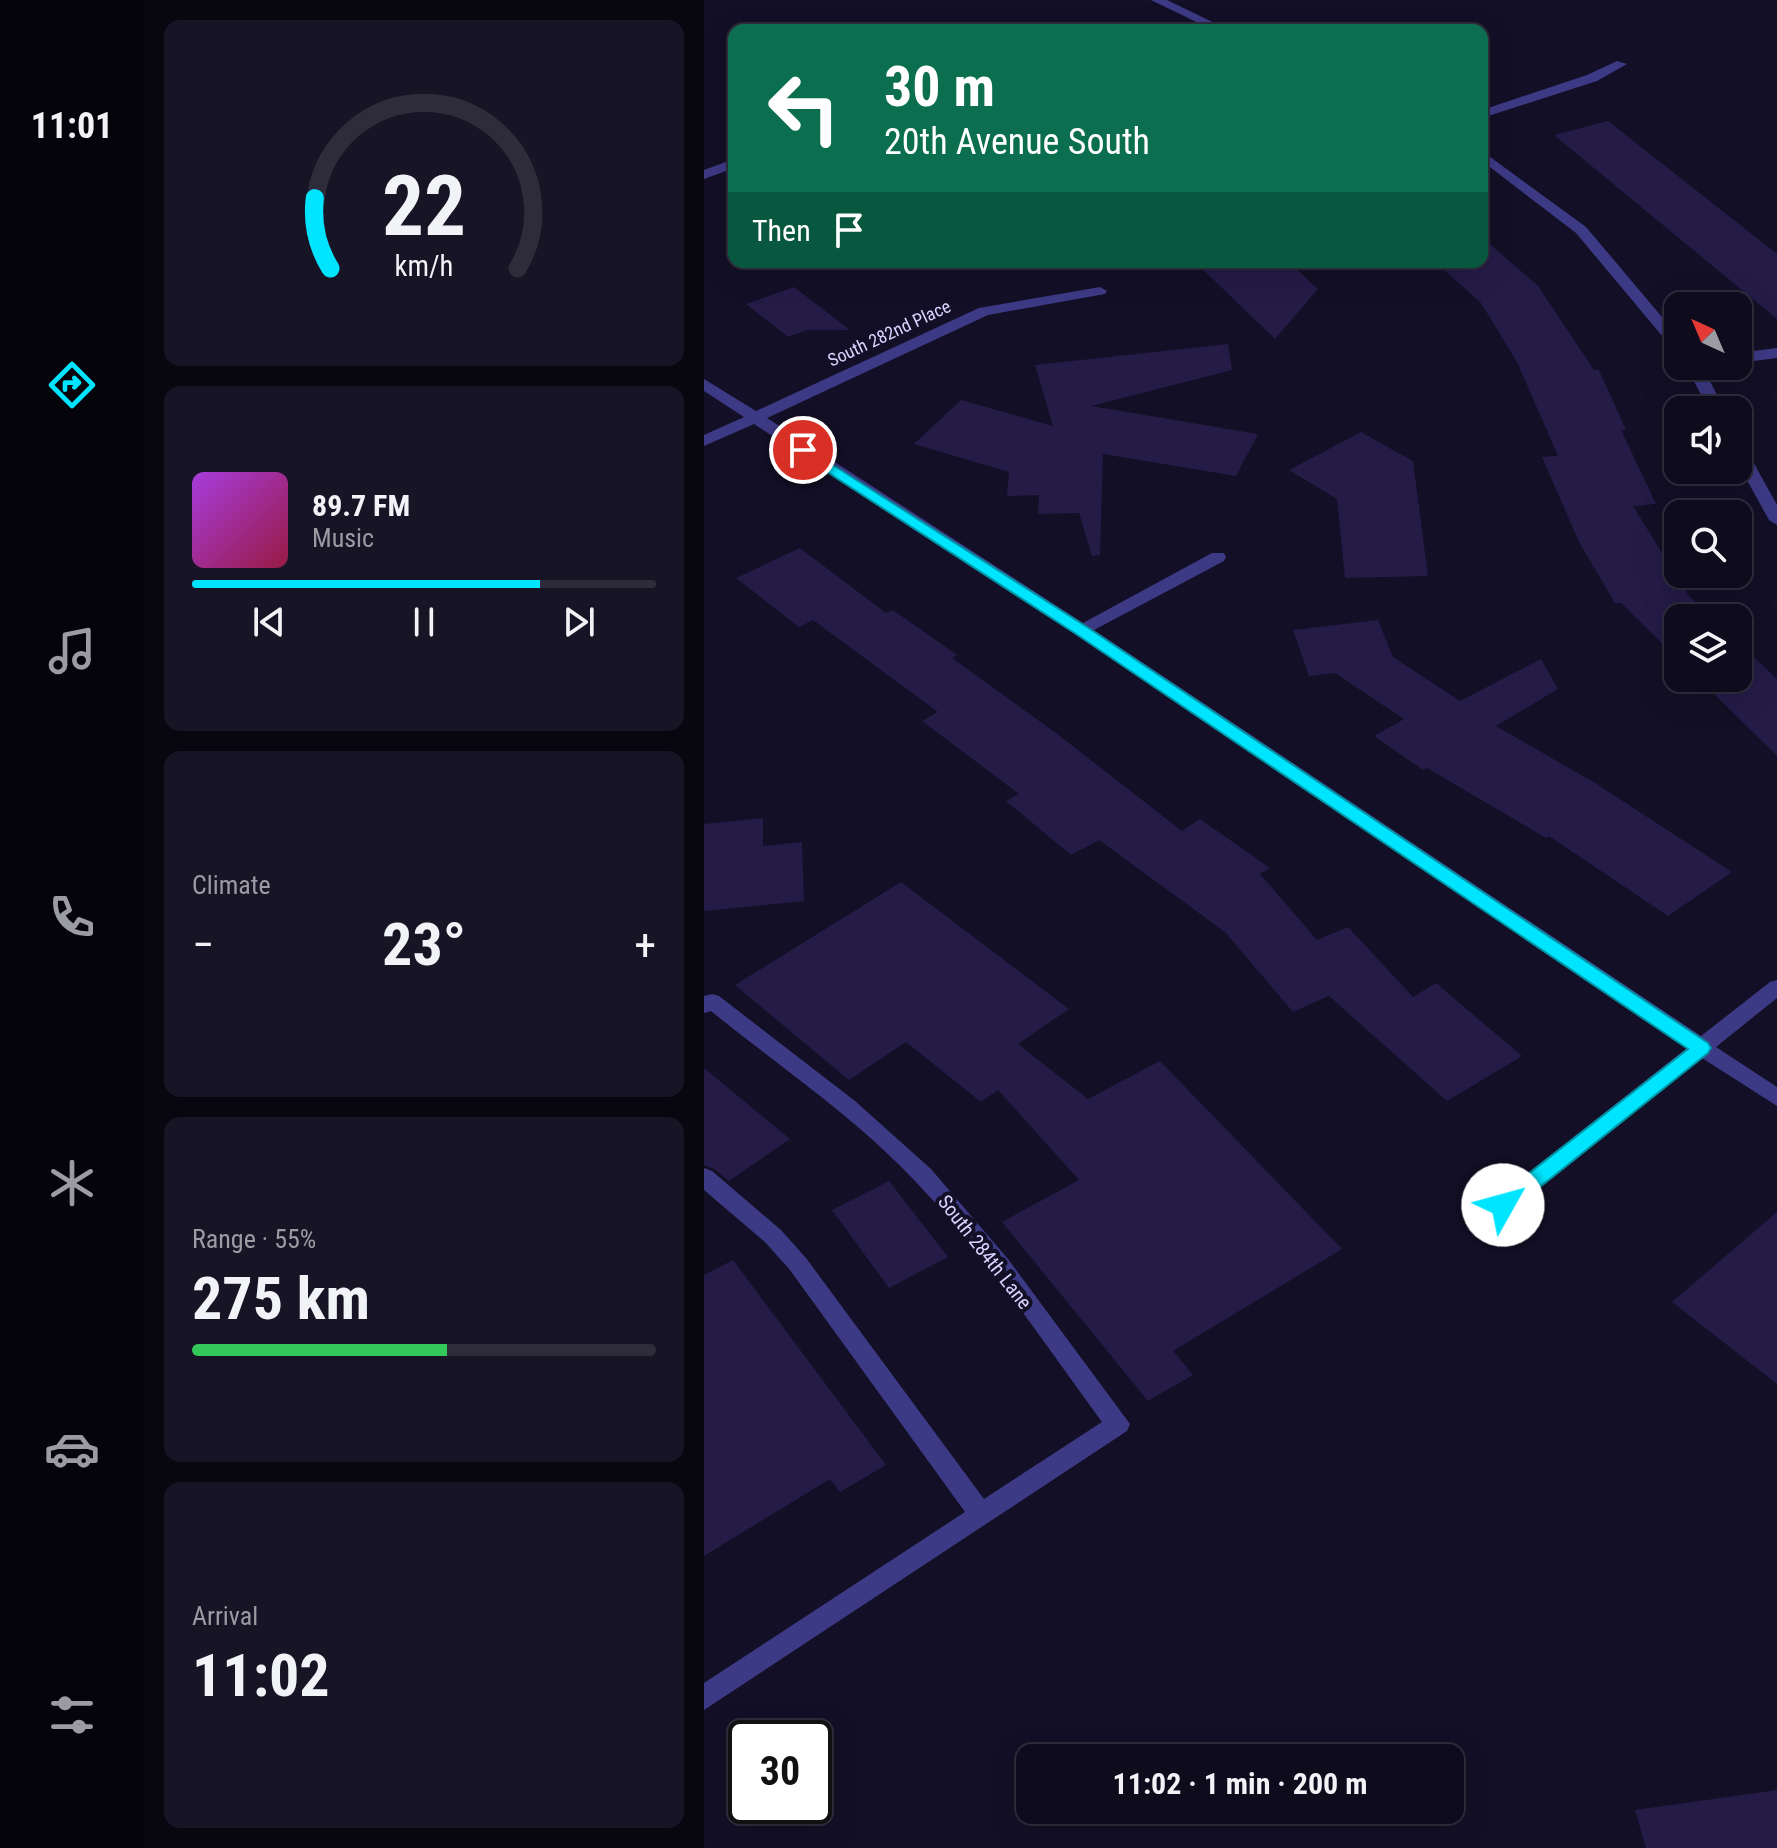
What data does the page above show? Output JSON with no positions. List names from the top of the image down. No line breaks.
{"streets":{"street":["South 282nd Place","South 284th Lane"]},"north":"top left","page":{"tabs":"11:01","turn":["30 m","20th Avenue South"],"then":"Then","song":["89.7 FM","Music"],"tile":["Climate",["Range · 55%","275 km"],["Arrival","11:02"]],"heat":["−","23°","+"],"limit":"30","trip":"11:02 · 1 min · 200 m","gauge":["22","km/h"]}}
